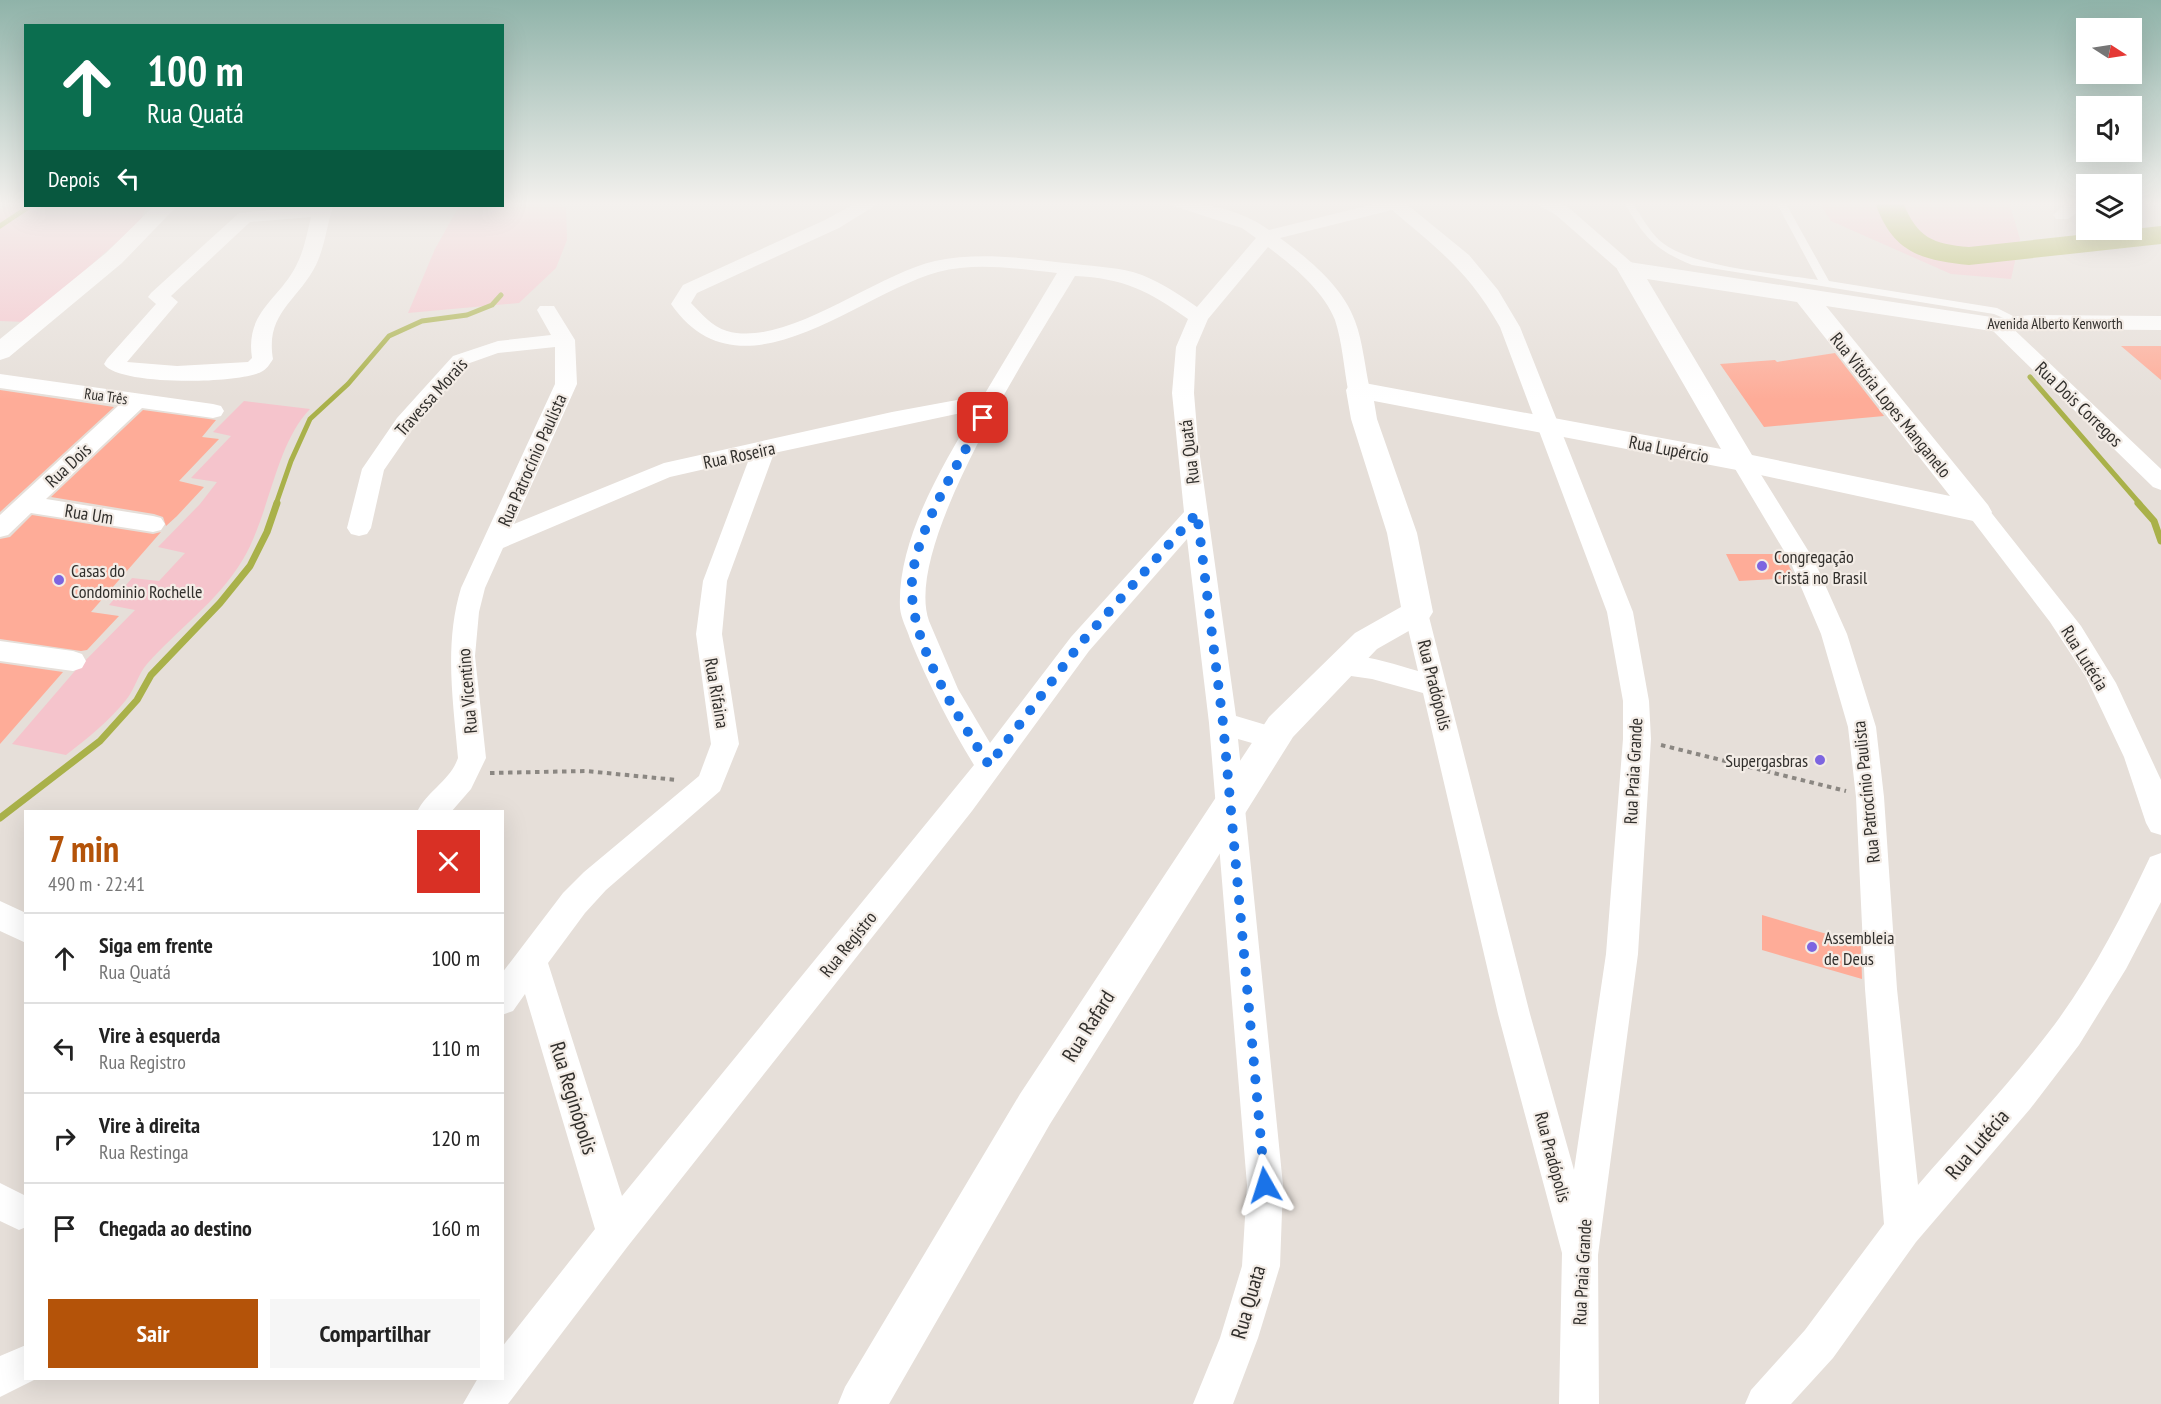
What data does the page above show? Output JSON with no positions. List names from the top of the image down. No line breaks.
{"streets":{"street":["Avenida Alberto Kenworth","Rua Três","Travessa Morais","Rua Dois Corregos","Rua Vitória Lopes Manganelo","Rua Lupércio","Rua Quatá","Rua Roseira","Rua Patrocínio Paulista","Rua Dois","Rua Um","Rua Lutécia","Rua Pradópolis","Rua Vicentino","Rua Rifaina","Rua Praia Grande","Rua Registro","Rua Rafard","Rua Reginópolis","Rua Quata"]},"crossings":[["Avenida Alberto Kenworth","Rua Dois Corregos"],["Avenida Alberto Kenworth","Rua Vitória Lopes Manganelo"],["Avenida Alberto Kenworth","Rua Patrocínio Paulista"],["Rua Três","Rua Dois"],["Travessa Morais","Rua Patrocínio Paulista"],["Rua Vitória Lopes Manganelo","Rua Lupércio"],["Rua Vitória Lopes Manganelo","Rua Lutécia"],["Rua Lupércio","Rua Patrocínio Paulista"],["Rua Lupércio","Rua Lutécia"],["Rua Lupércio","Rua Pradópolis"],["Rua Lupércio","Rua Praia Grande"],["Rua Quatá","Rua Registro"],["Rua Quatá","Rua Rafard"],["Rua Quatá","Rua Quata"],["Rua Roseira","Rua Patrocínio Paulista"],["Rua Roseira","Rua Vicentino"],["Rua Roseira","Rua Rifaina"],["Rua Patrocínio Paulista","Rua Lutécia"],["Rua Patrocínio Paulista","Rua Vicentino"],["Rua Dois","Rua Um"],["Rua Pradópolis","Rua Praia Grande"],["Rua Pradópolis","Rua Rafard"],["Rua Rifaina","Rua Reginópolis"],["Rua Registro","Rua Reginópolis"],["Rua Rafard","Rua Quata"]],"places":["Congregação Cristã no Brasil","Casas do Condominio Rochelle","Supergasbras","Assembleia de Deus"],"north":"right","page":{"turn":["100 m","Rua Quatá"],"then":"Depois","heading":["7 min","490 m · 22:41"],"list":[{"name":"Siga em frente","note":"Rua Quatá","value":"100 m"},{"name":"Vire à esquerda","note":"Rua Registro","value":"110 m"},{"name":"Vire à direita","note":"Rua Restinga","value":"120 m"},{"name":"Chegada ao destino","value":"160 m"}],"buttons":["Sair","Compartilhar"]}}
